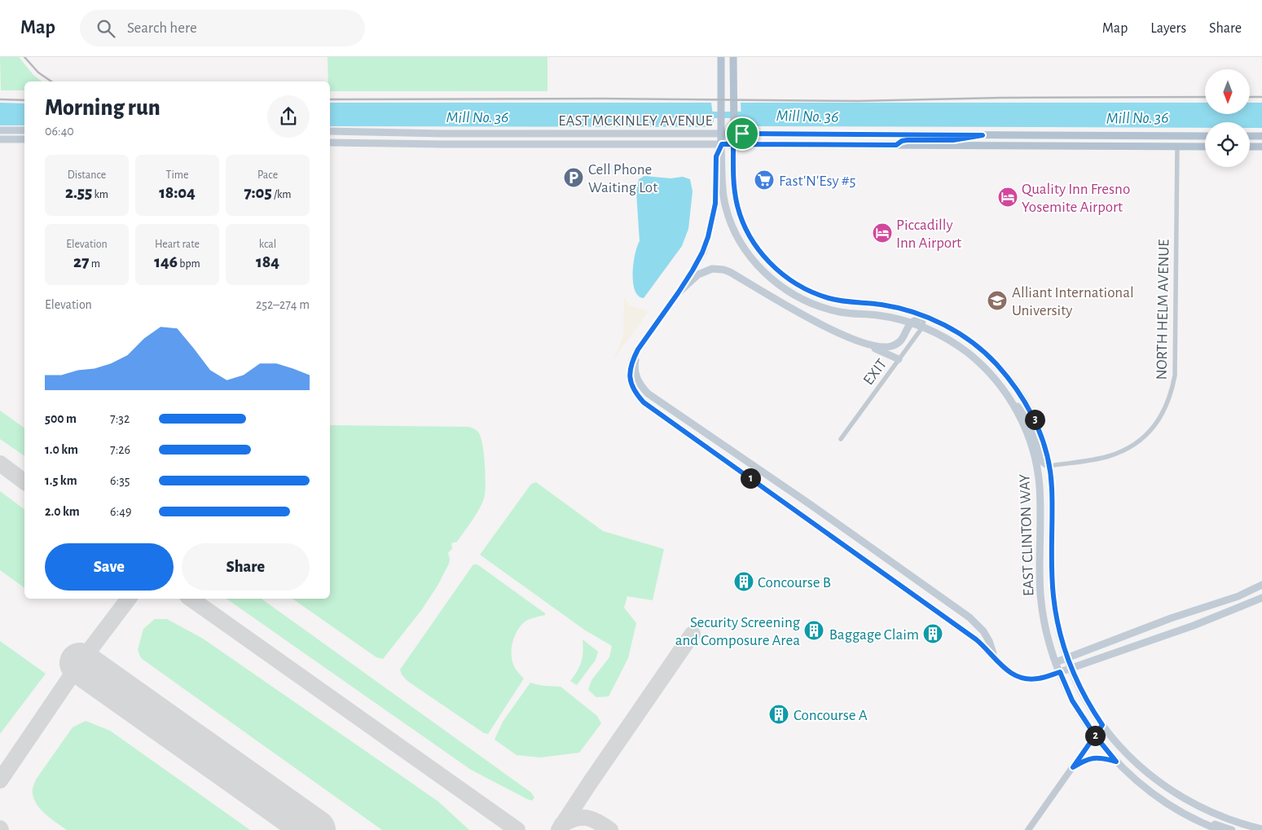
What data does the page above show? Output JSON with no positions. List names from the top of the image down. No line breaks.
{"streets":{"main road":["EAST MCKINLEY AVENUE","EAST CLINTON WAY"],"street":["NORTH HELM AVENUE","EXIT"]},"crossings":[["EAST MCKINLEY AVENUE","NORTH HELM AVENUE"],["EAST MCKINLEY AVENUE","EAST CLINTON WAY"],["NORTH HELM AVENUE","EAST CLINTON WAY"],["EXIT","EAST CLINTON WAY"]],"water":["Mill No. 36"],"places":{"parking":["Cell Phone Waiting Lot"],"supermarket":["Fast'N'Esy #5"],"hotel":["Quality Inn Fresno Yosemite Airport","Piccadilly Inn Airport"],"school or university":["Alliant International University"],"building":["Concourse B","Security Screening and Composure Area","Baggage Claim","Concourse A"]},"north":"bottom","page":{"header":"Map","search":"Search here","nav":["Map","Layers","Share"],"heading":["Morning run","06:40"],"stats":[["Distance","2.55 km"],["Time","18:04"],["Pace","7:05 /km"],["Elevation","27 m"],["Heart rate","146 bpm"],["kcal","184"]],"chart":["Elevation","252–274 m"],"list":[{"name":"500 m","note":"7:32"},{"name":"1.0 km","note":"7:26"},{"name":"1.5 km","note":"6:35"},{"name":"2.0 km","note":"6:49"}],"pins":["3","1","2"],"buttons":["Save","Share"]}}
